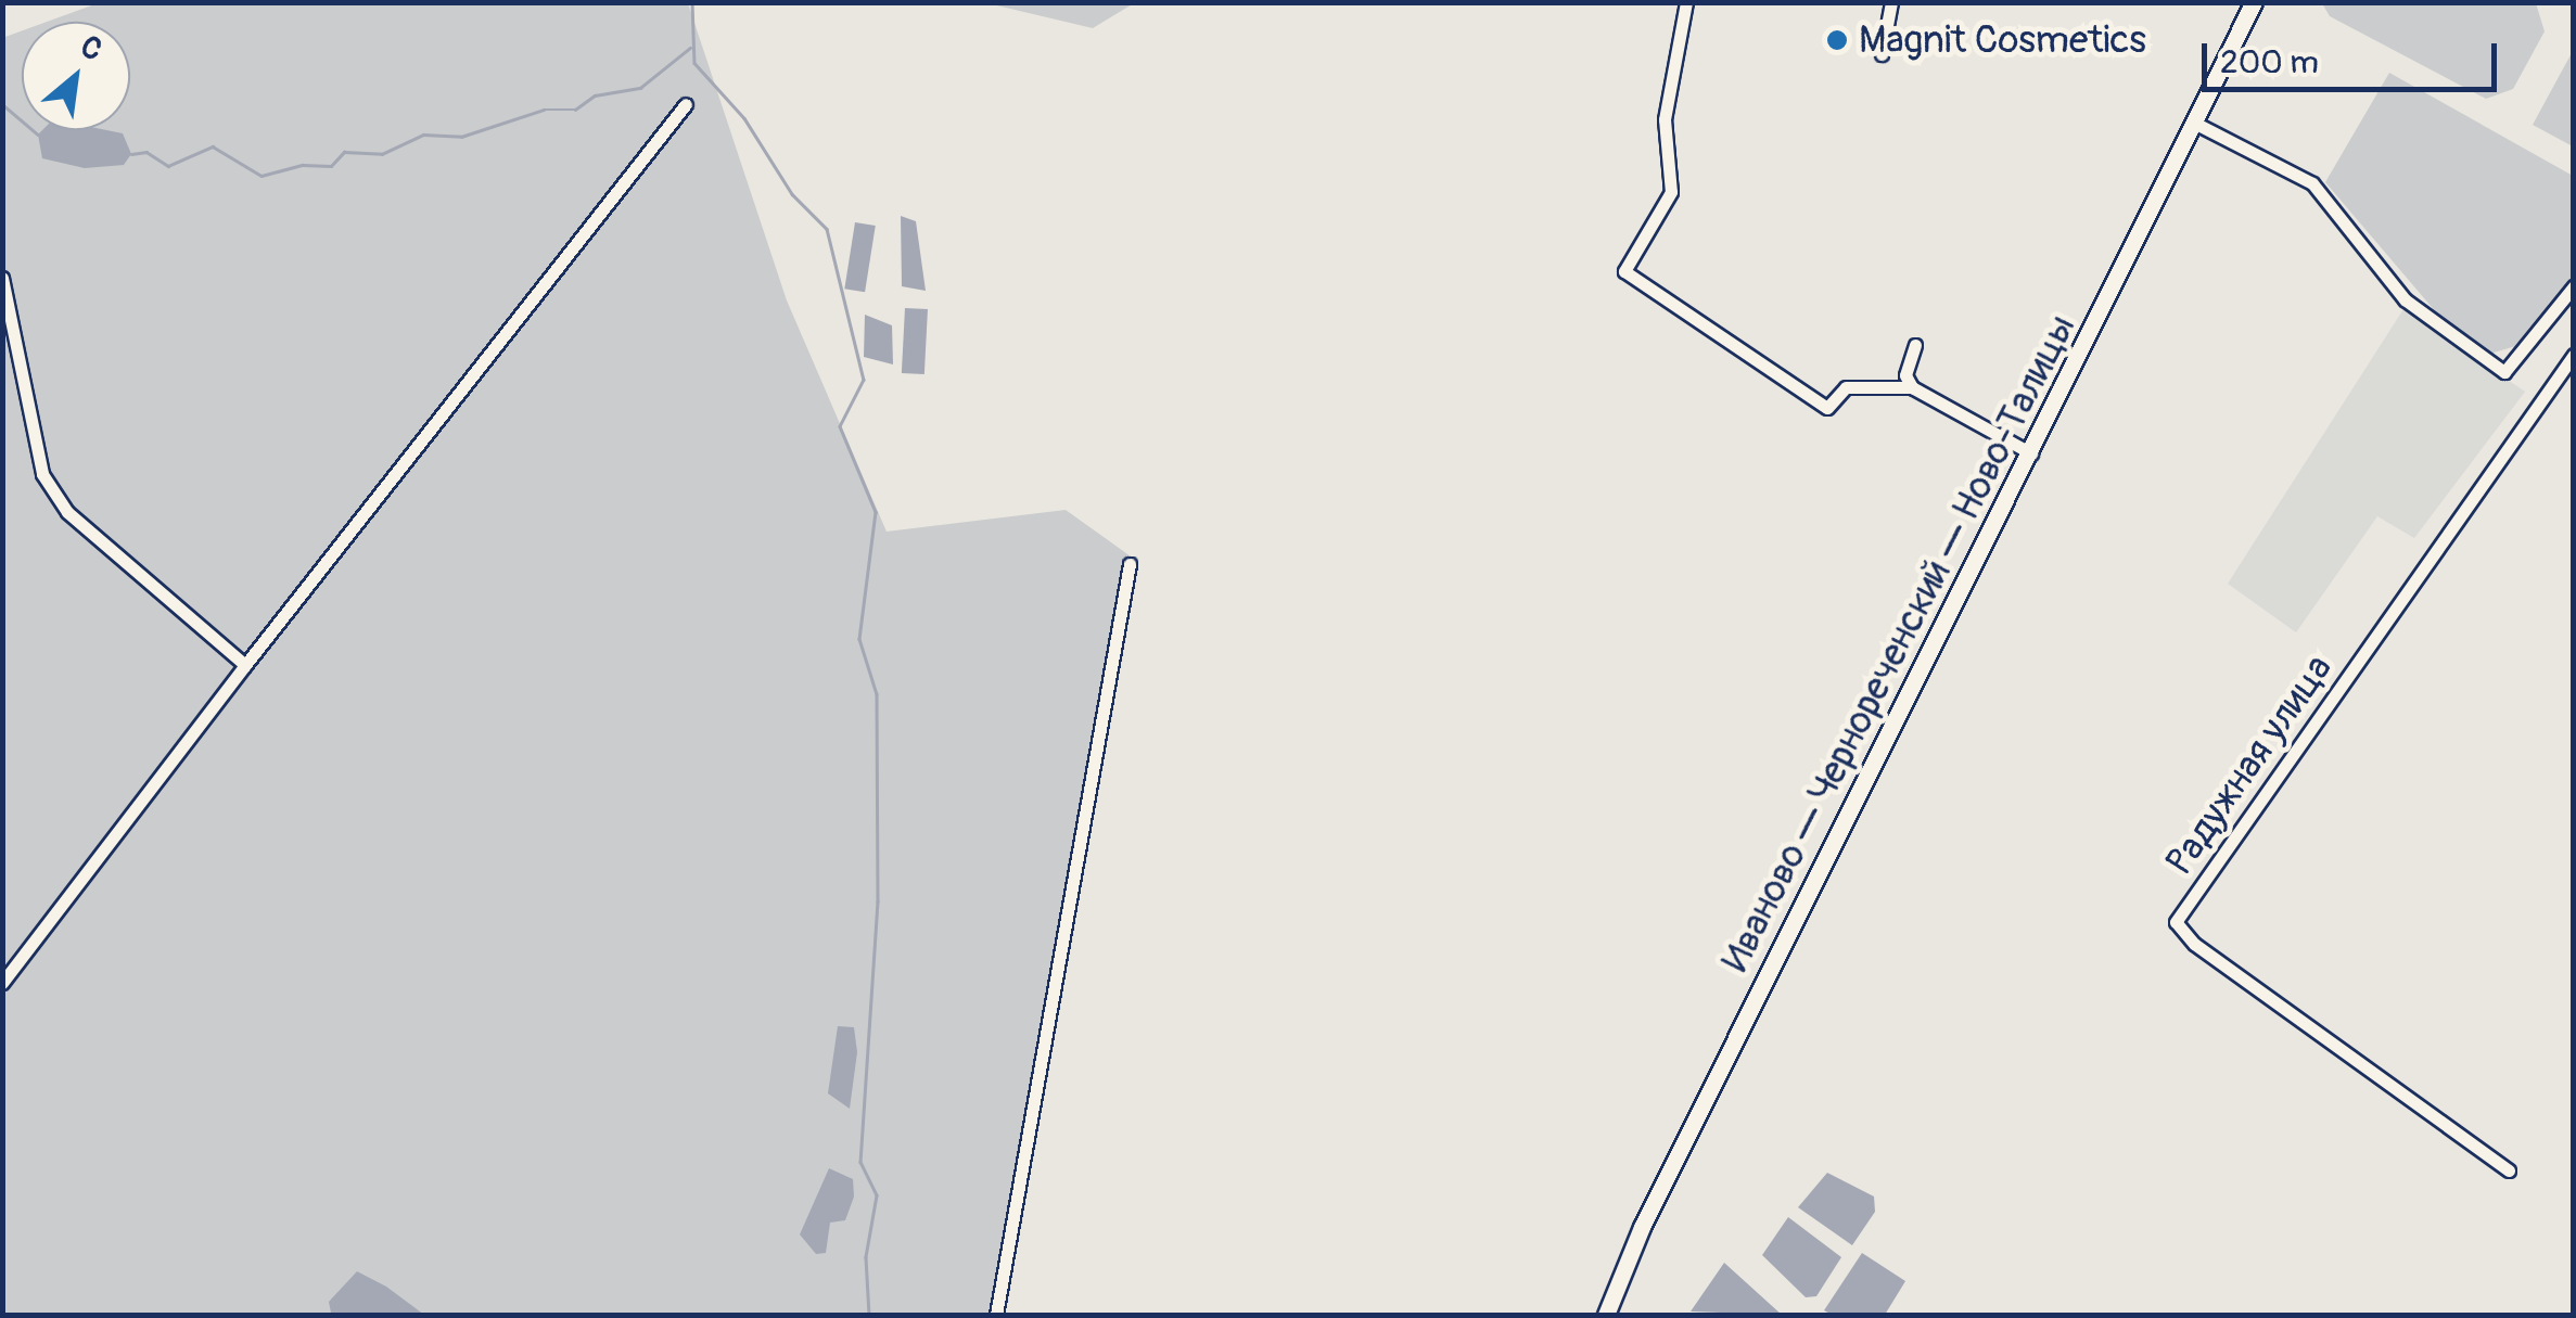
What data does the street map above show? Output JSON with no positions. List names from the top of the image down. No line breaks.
{"streets":{"main road":["Иваново — Чернореченский — Ново-Талицы"],"street":["Радужная улица"]},"places":["Magnit Cosmetics"],"scale_bar":"200 m","north":"top right"}
